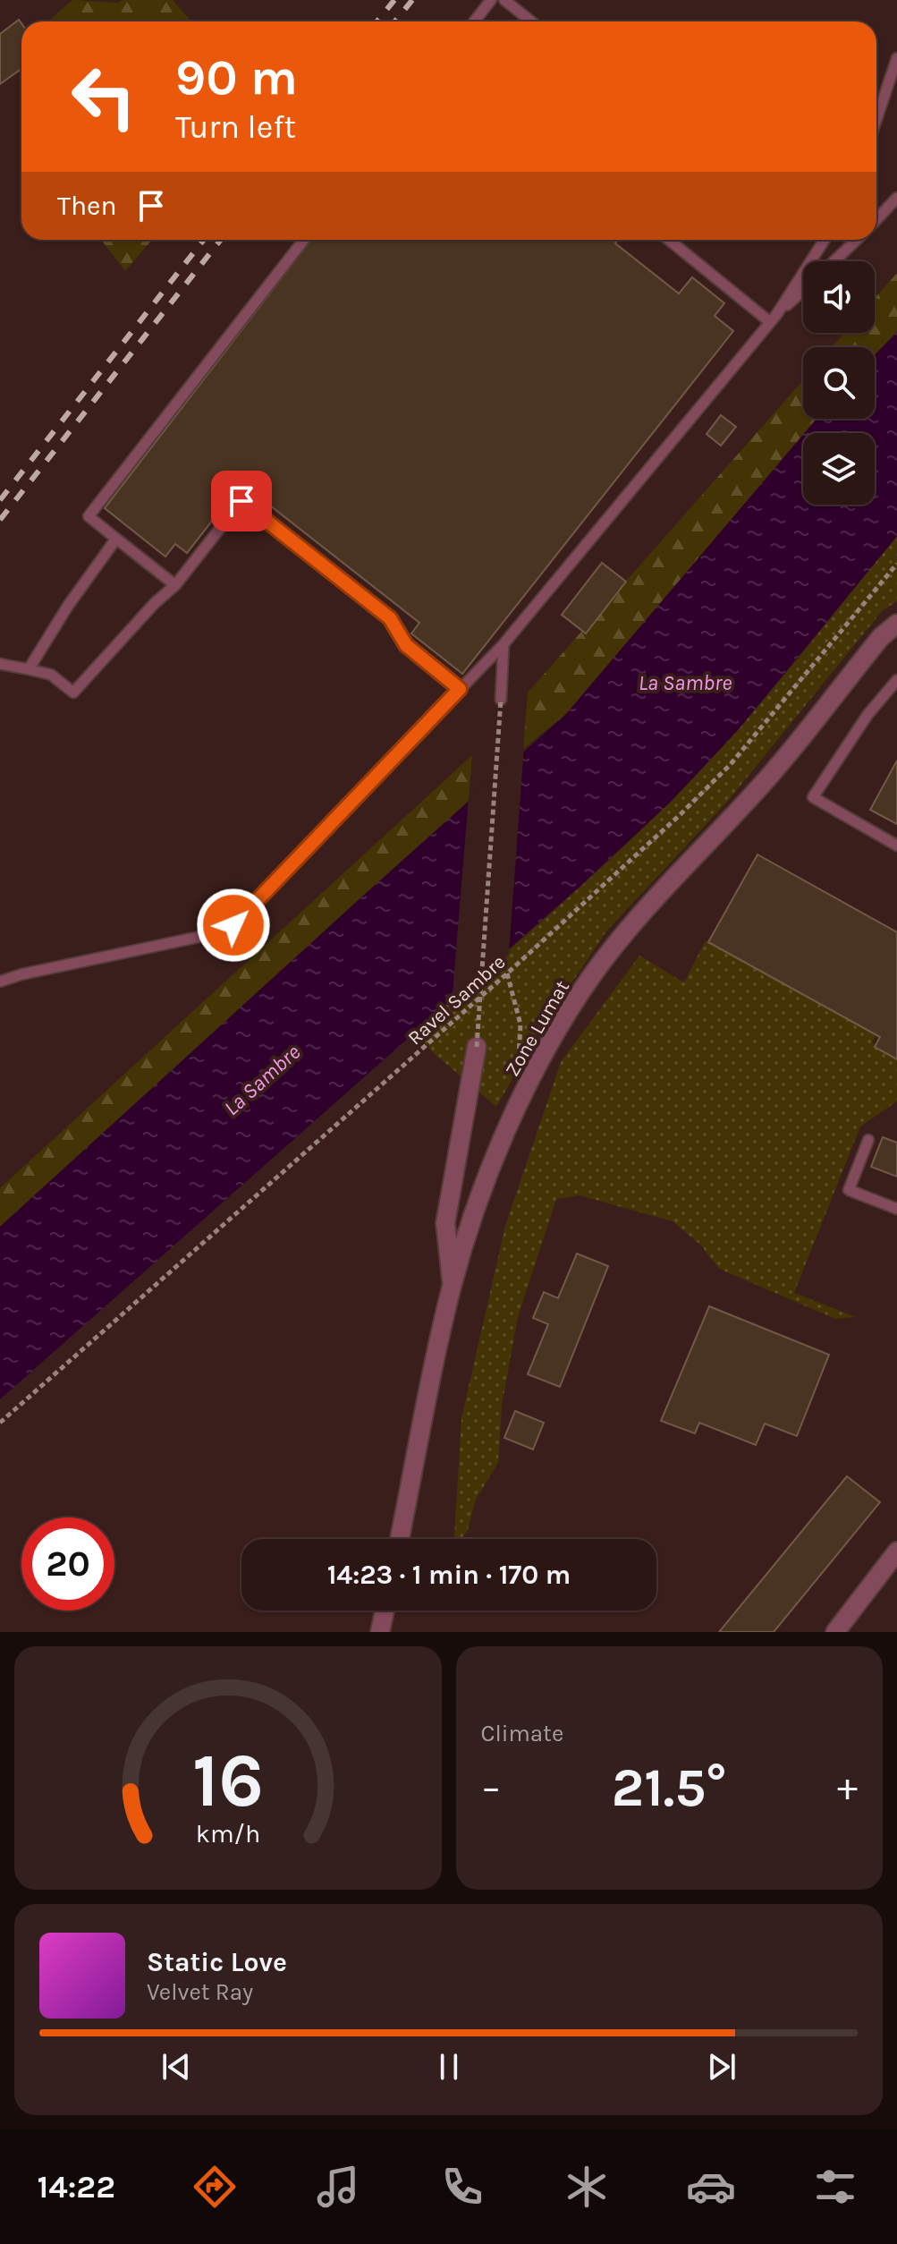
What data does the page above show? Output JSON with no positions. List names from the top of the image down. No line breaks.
{"streets":{"street":["Zone Lumat"],"path":["Ravel Sambre"]},"water":["La Sambre"],"page":{"turn":["90 m","Turn left"],"then":"Then","limit":"20","trip":"14:23 · 1 min · 170 m","tile":"Climate","heat":["−","21.5°","+"],"song":["Static Love","Velvet Ray"],"tabs":"14:22","gauge":["16","km/h"]}}
